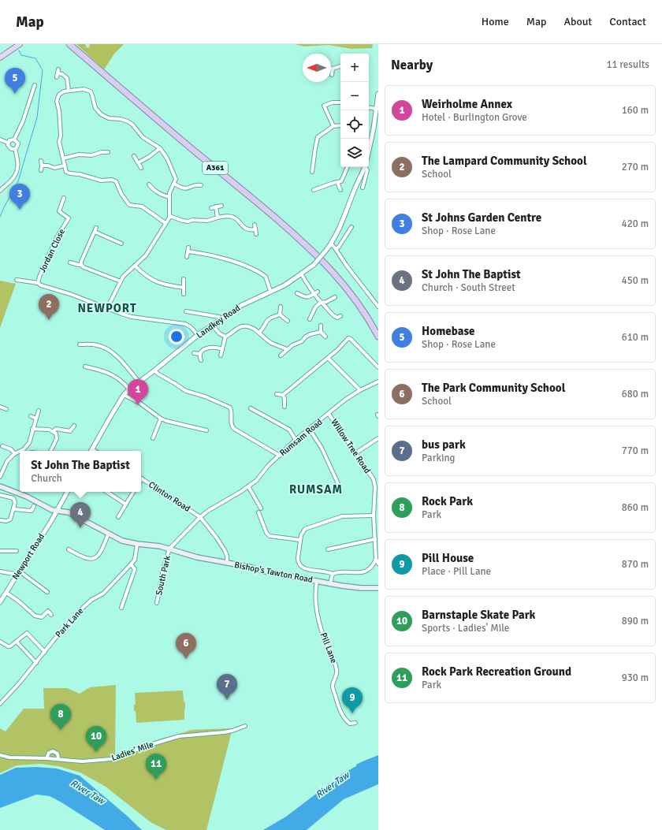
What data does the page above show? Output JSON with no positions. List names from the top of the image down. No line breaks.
{"streets":{"highway":["A361"],"main road":["Bishop's Tawton Road"],"street":["Jordan Close","Landkey Road","Rumsam Road","Willow Tree Road","Clinton Road","Newport Road","South Park","Park Lane","Pill Lane","Ladies' Mile"]},"crossings":[["Rumsam Road","Willow Tree Road"],["Rumsam Road","Clinton Road"],["Rumsam Road","Bishop's Tawton Road"],["Rumsam Road","South Park"],["Clinton Road","Bishop's Tawton Road"],["Newport Road","Bishop's Tawton Road"],["Bishop's Tawton Road","South Park"],["Bishop's Tawton Road","Park Lane"],["Bishop's Tawton Road","Pill Lane"]],"districts":["NEWPORT","RUMSAM"],"water":["River Taw"],"north":"left","page":{"header":"Map","nav":["Home","Map","About","Contact"],"heading":["Nearby","11 results"],"map_buttons":["+","−"],"pins":["5","3","2","1","4","6","7","9","8","10","11"],"list":[{"mark":"1","name":"Weirholme Annex","note":"Hotel · Burlington Grove","value":"160 m"},{"mark":"2","name":"The Lampard Community School","note":"School","value":"270 m"},{"mark":"3","name":"St Johns Garden Centre","note":"Shop · Rose Lane","value":"420 m"},{"mark":"4","name":"St John The Baptist","note":"Church · South Street","value":"450 m"},{"mark":"5","name":"Homebase","note":"Shop · Rose Lane","value":"610 m"},{"mark":"6","name":"The Park Community School","note":"School","value":"680 m"},{"mark":"7","name":"bus park","note":"Parking","value":"770 m"},{"mark":"8","name":"Rock Park","note":"Park","value":"860 m"},{"mark":"9","name":"Pill House","note":"Place · Pill Lane","value":"870 m"},{"mark":"10","name":"Barnstaple Skate Park","note":"Sports · Ladies' Mile","value":"890 m"},{"mark":"11","name":"Rock Park Recreation Ground","note":"Park","value":"930 m"}],"popup":["St John The Baptist","Church"]}}
